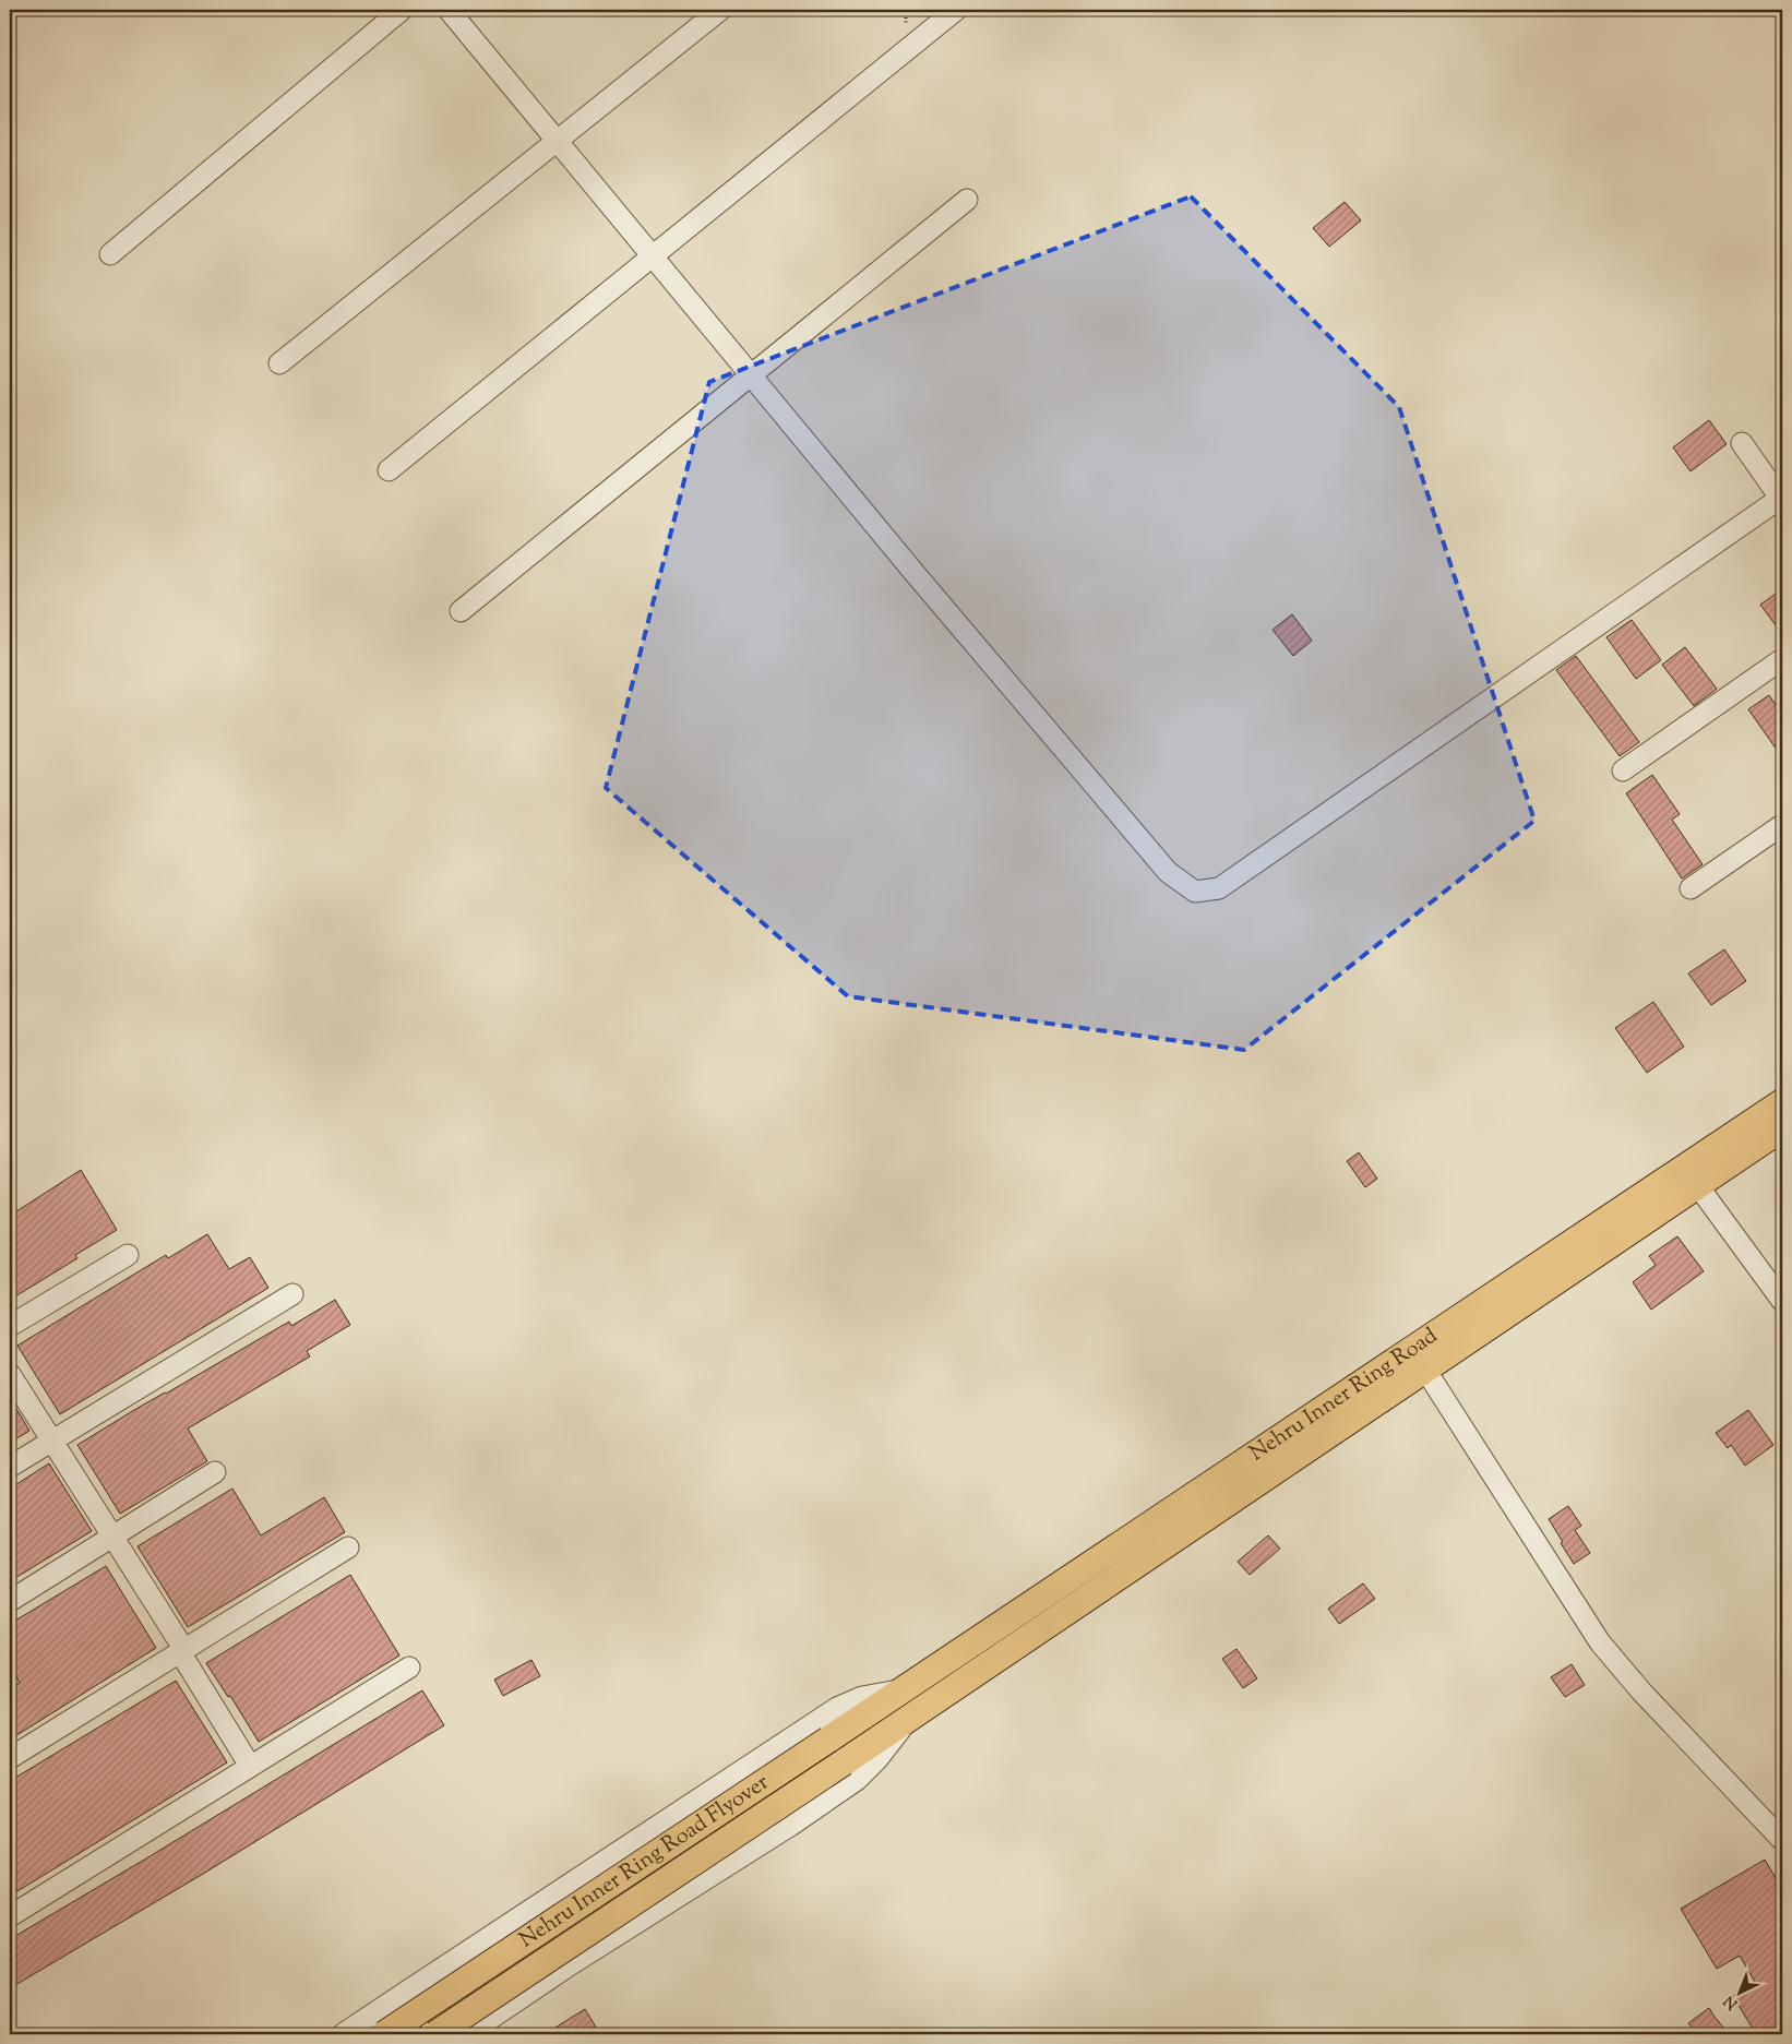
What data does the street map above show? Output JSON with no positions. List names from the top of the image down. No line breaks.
{"streets":{"main road":["Nehru Inner Ring Road","Nehru Inner Ring Road Flyover"]},"crossings":[["Nehru Inner Ring Road","Nehru Inner Ring Road Flyover"]],"north":"bottom left"}
